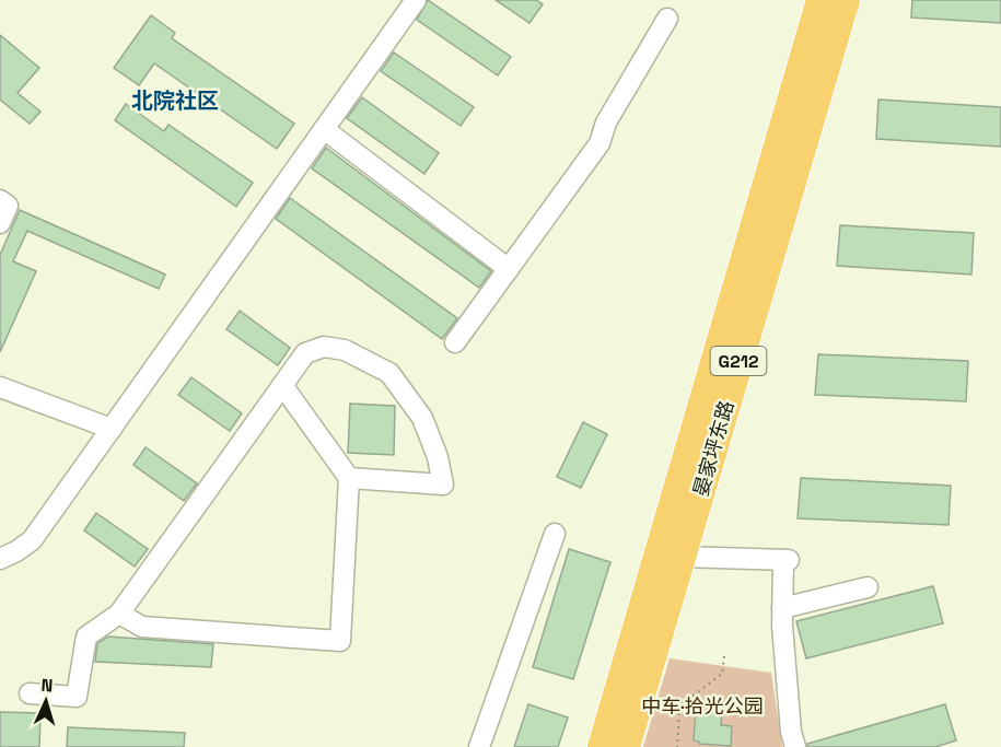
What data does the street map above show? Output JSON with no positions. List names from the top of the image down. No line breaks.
{"streets":{"highway":["G212","晏家坪东路"]},"districts":["北院社区"],"parks":["中车·拾光公园"],"north":"top"}
